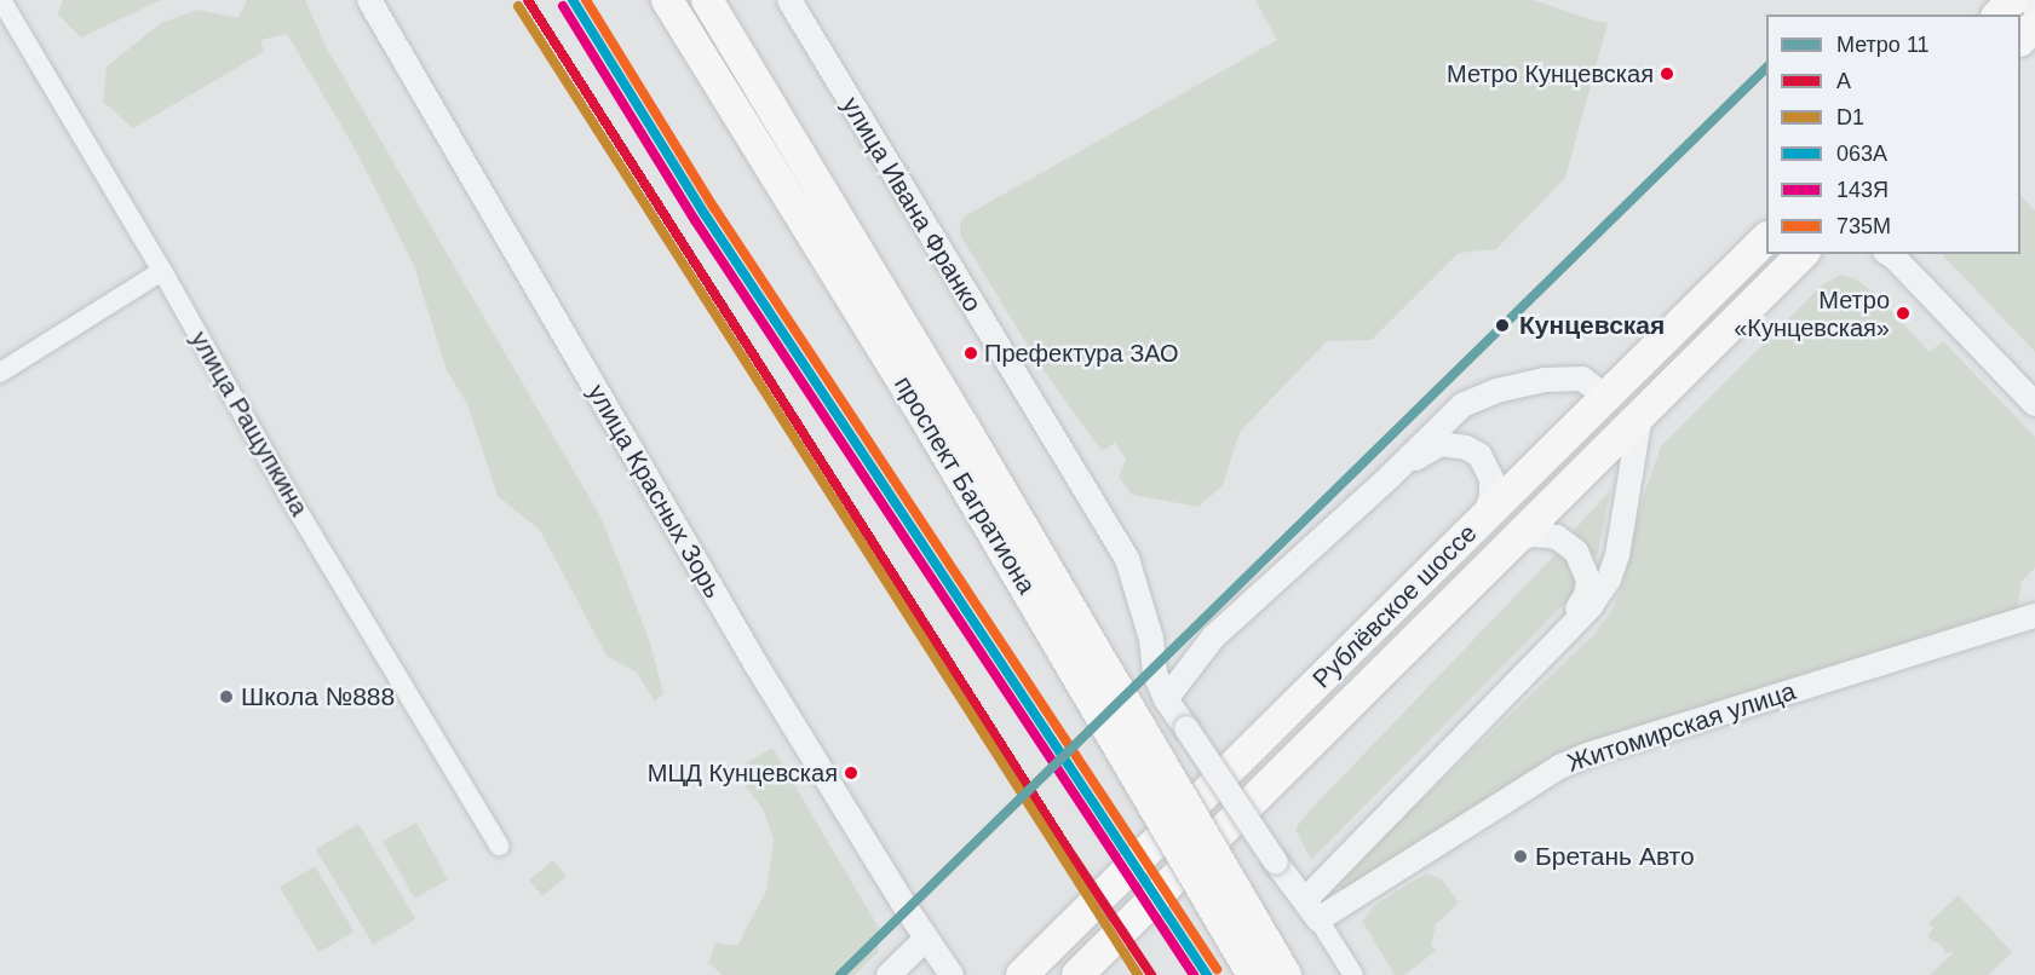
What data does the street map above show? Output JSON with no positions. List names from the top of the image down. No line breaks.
{"streets":{"main road":["проспект Багратиона","Рублёвское шоссе"],"street":["улица Ивана Франко","улица Ращупкина","улица Красных Зорь","Житомирская улица"]},"crossings":[["улица Ивана Франко","Житомирская улица"]],"places":["Метро Кунцевская","Метро «Кунцевская»","Кунцевская","Префектура ЗАО","Школа №888","МЦД Кунцевская","Бретань Авто"],"lines":["transit line A","transit line 063А","transit line 735М","transit line D1","transit line 143Я","metro line 11"],"legend":["Метро 11","A","D1","063А","143Я","735М"]}
